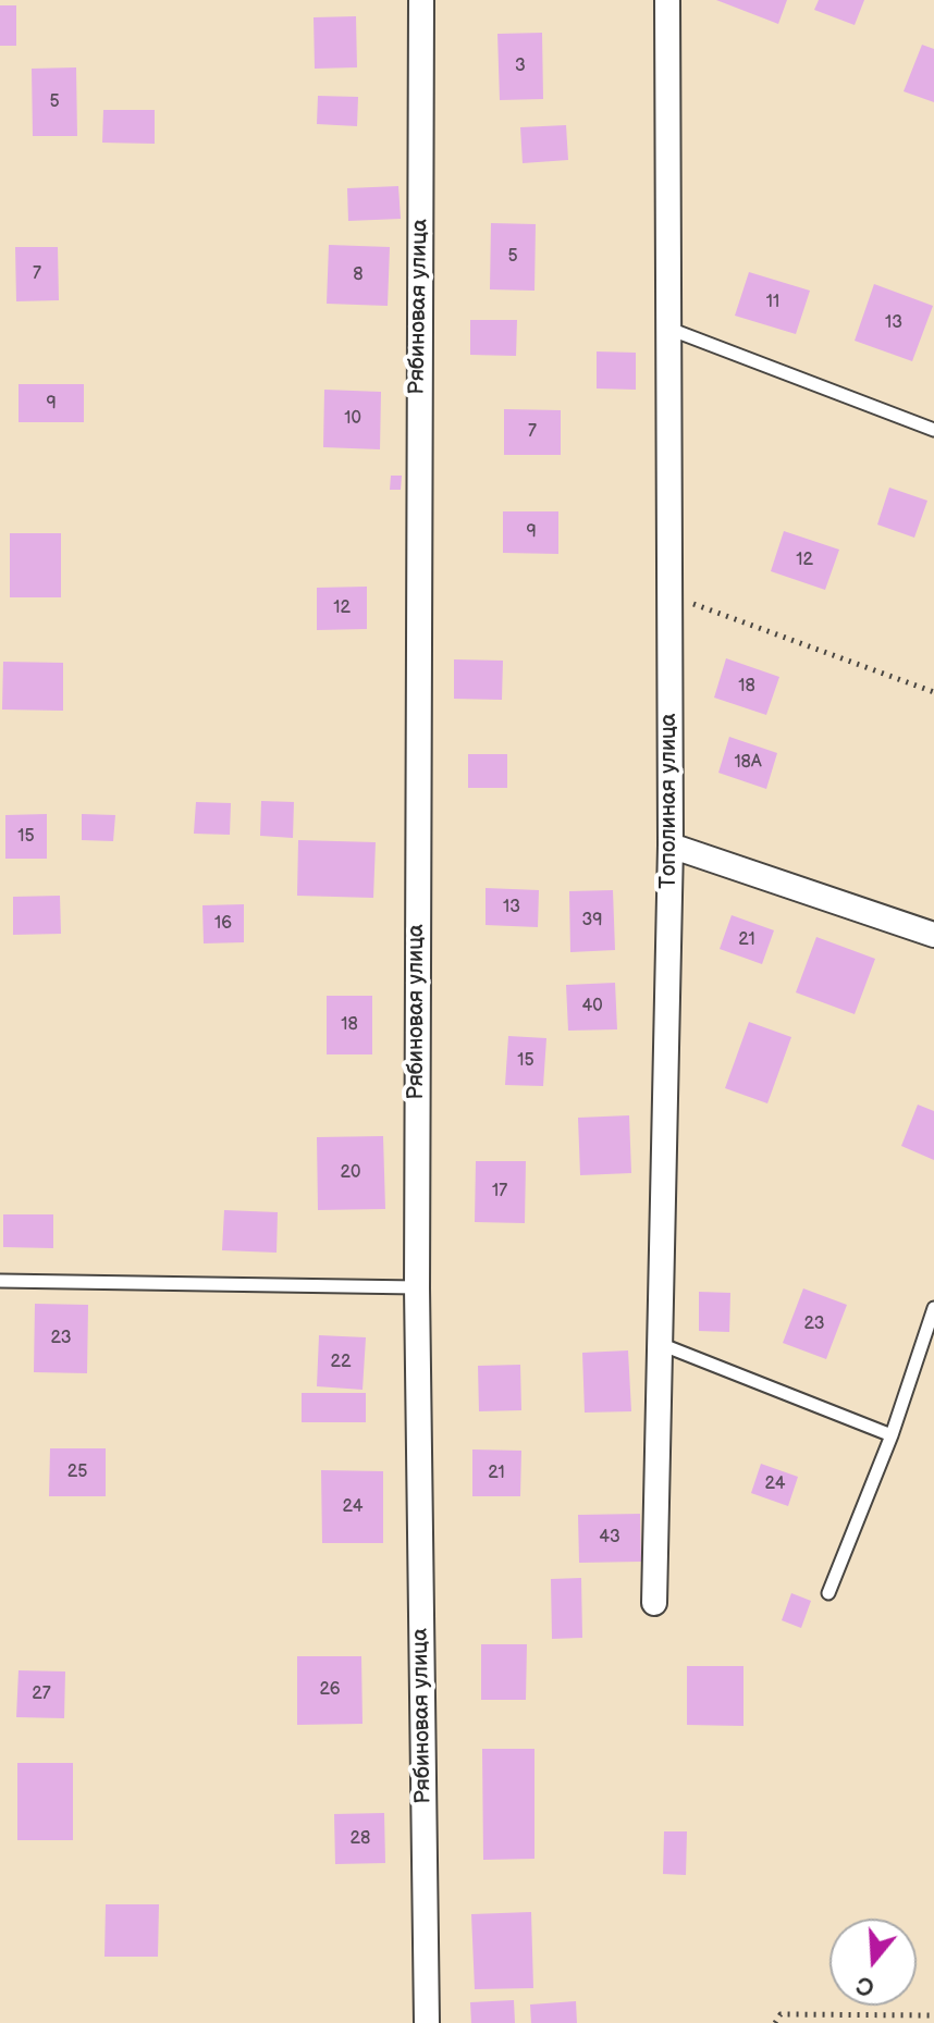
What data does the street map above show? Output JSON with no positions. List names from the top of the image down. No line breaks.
{"streets":{"street":["Рябиновая улица","Тополиная улица"]},"house_numbers":["3","5","5","7","8","11","13","9","10","7","9","12","12","18","18А","15","13","39","16","21","40","18","15","20","17","23","23","22","25","21","24","24","43","26","27","28"],"north":"bottom"}
